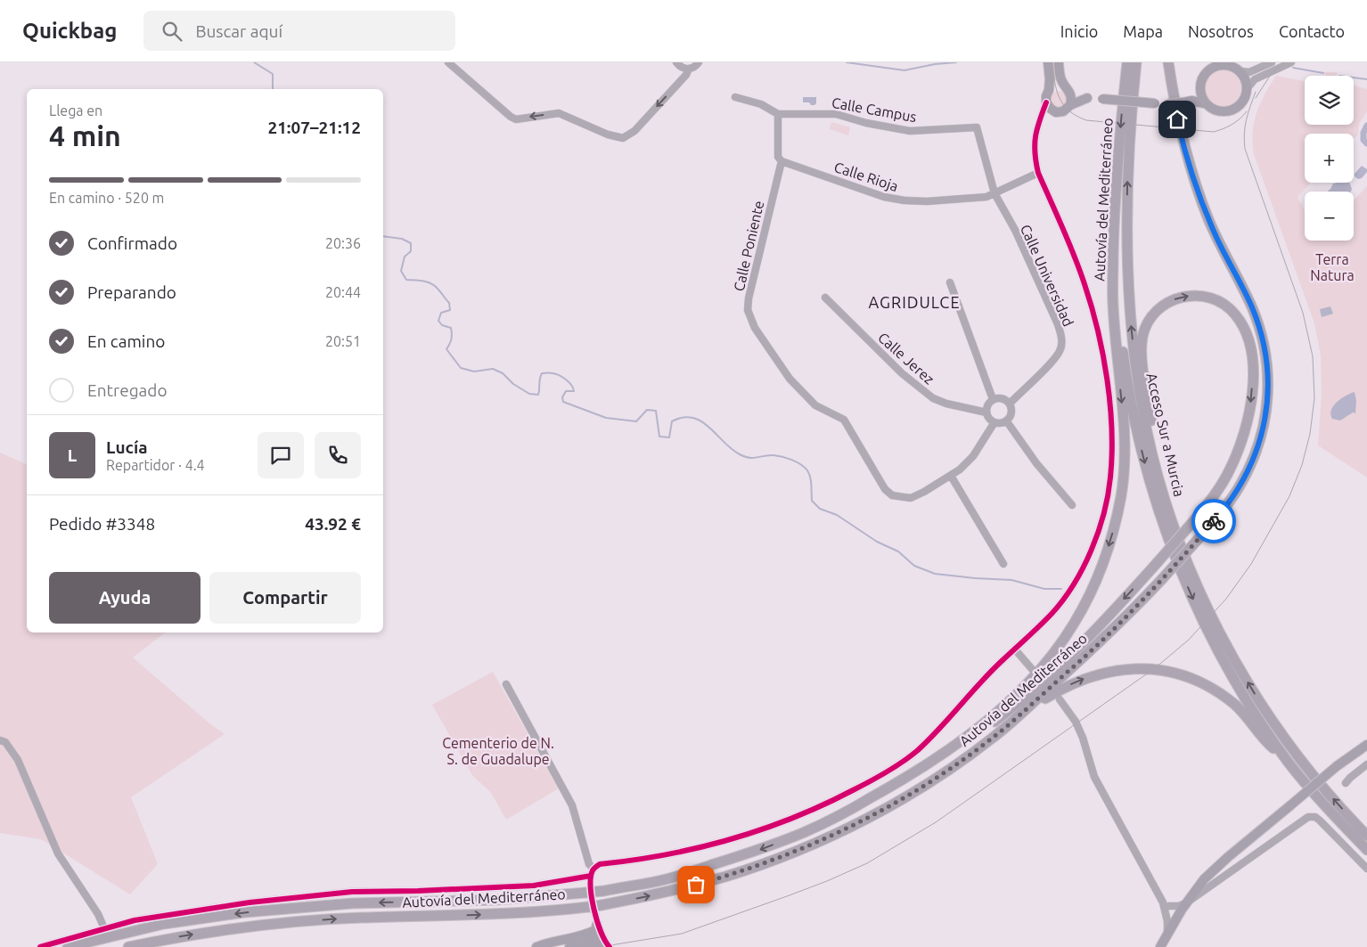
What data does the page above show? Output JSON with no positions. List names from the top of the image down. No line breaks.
{"streets":{"highway":["Autovía del Mediterráneo","Acceso Sur a Murcia"],"street":["Calle Campus","Calle Rioja","Calle Poniente","Calle Universidad","Calle Jerez"]},"crossings":[["Calle Campus","Calle Rioja"],["Calle Campus","Calle Universidad"],["Calle Rioja","Calle Poniente"],["Calle Rioja","Calle Universidad"],["Autovía del Mediterráneo","Acceso Sur a Murcia"],["Calle Poniente","Calle Universidad"],["Calle Poniente","Calle Jerez"],["Calle Universidad","Calle Jerez"]],"districts":["AGRIDULCE"],"parks":["Terra Natura","Cementerio de N. S. de Guadalupe"],"page":{"header":"Quickbag","search":"Buscar aquí","nav":["Inicio","Mapa","Nosotros","Contacto"],"map_buttons":["+","−"],"heading":["4 min","Llega en","21:07–21:12"],"panel":["Lucía","Repartidor · 4.4","Pedido #3348","43.92 €"],"bar":"En camino · 520 m","list":[["Confirmado","20:36"],["Preparando","20:44"],["En camino","20:51"],"Entregado"],"round":"L","buttons":["Ayuda","Compartir"]}}
